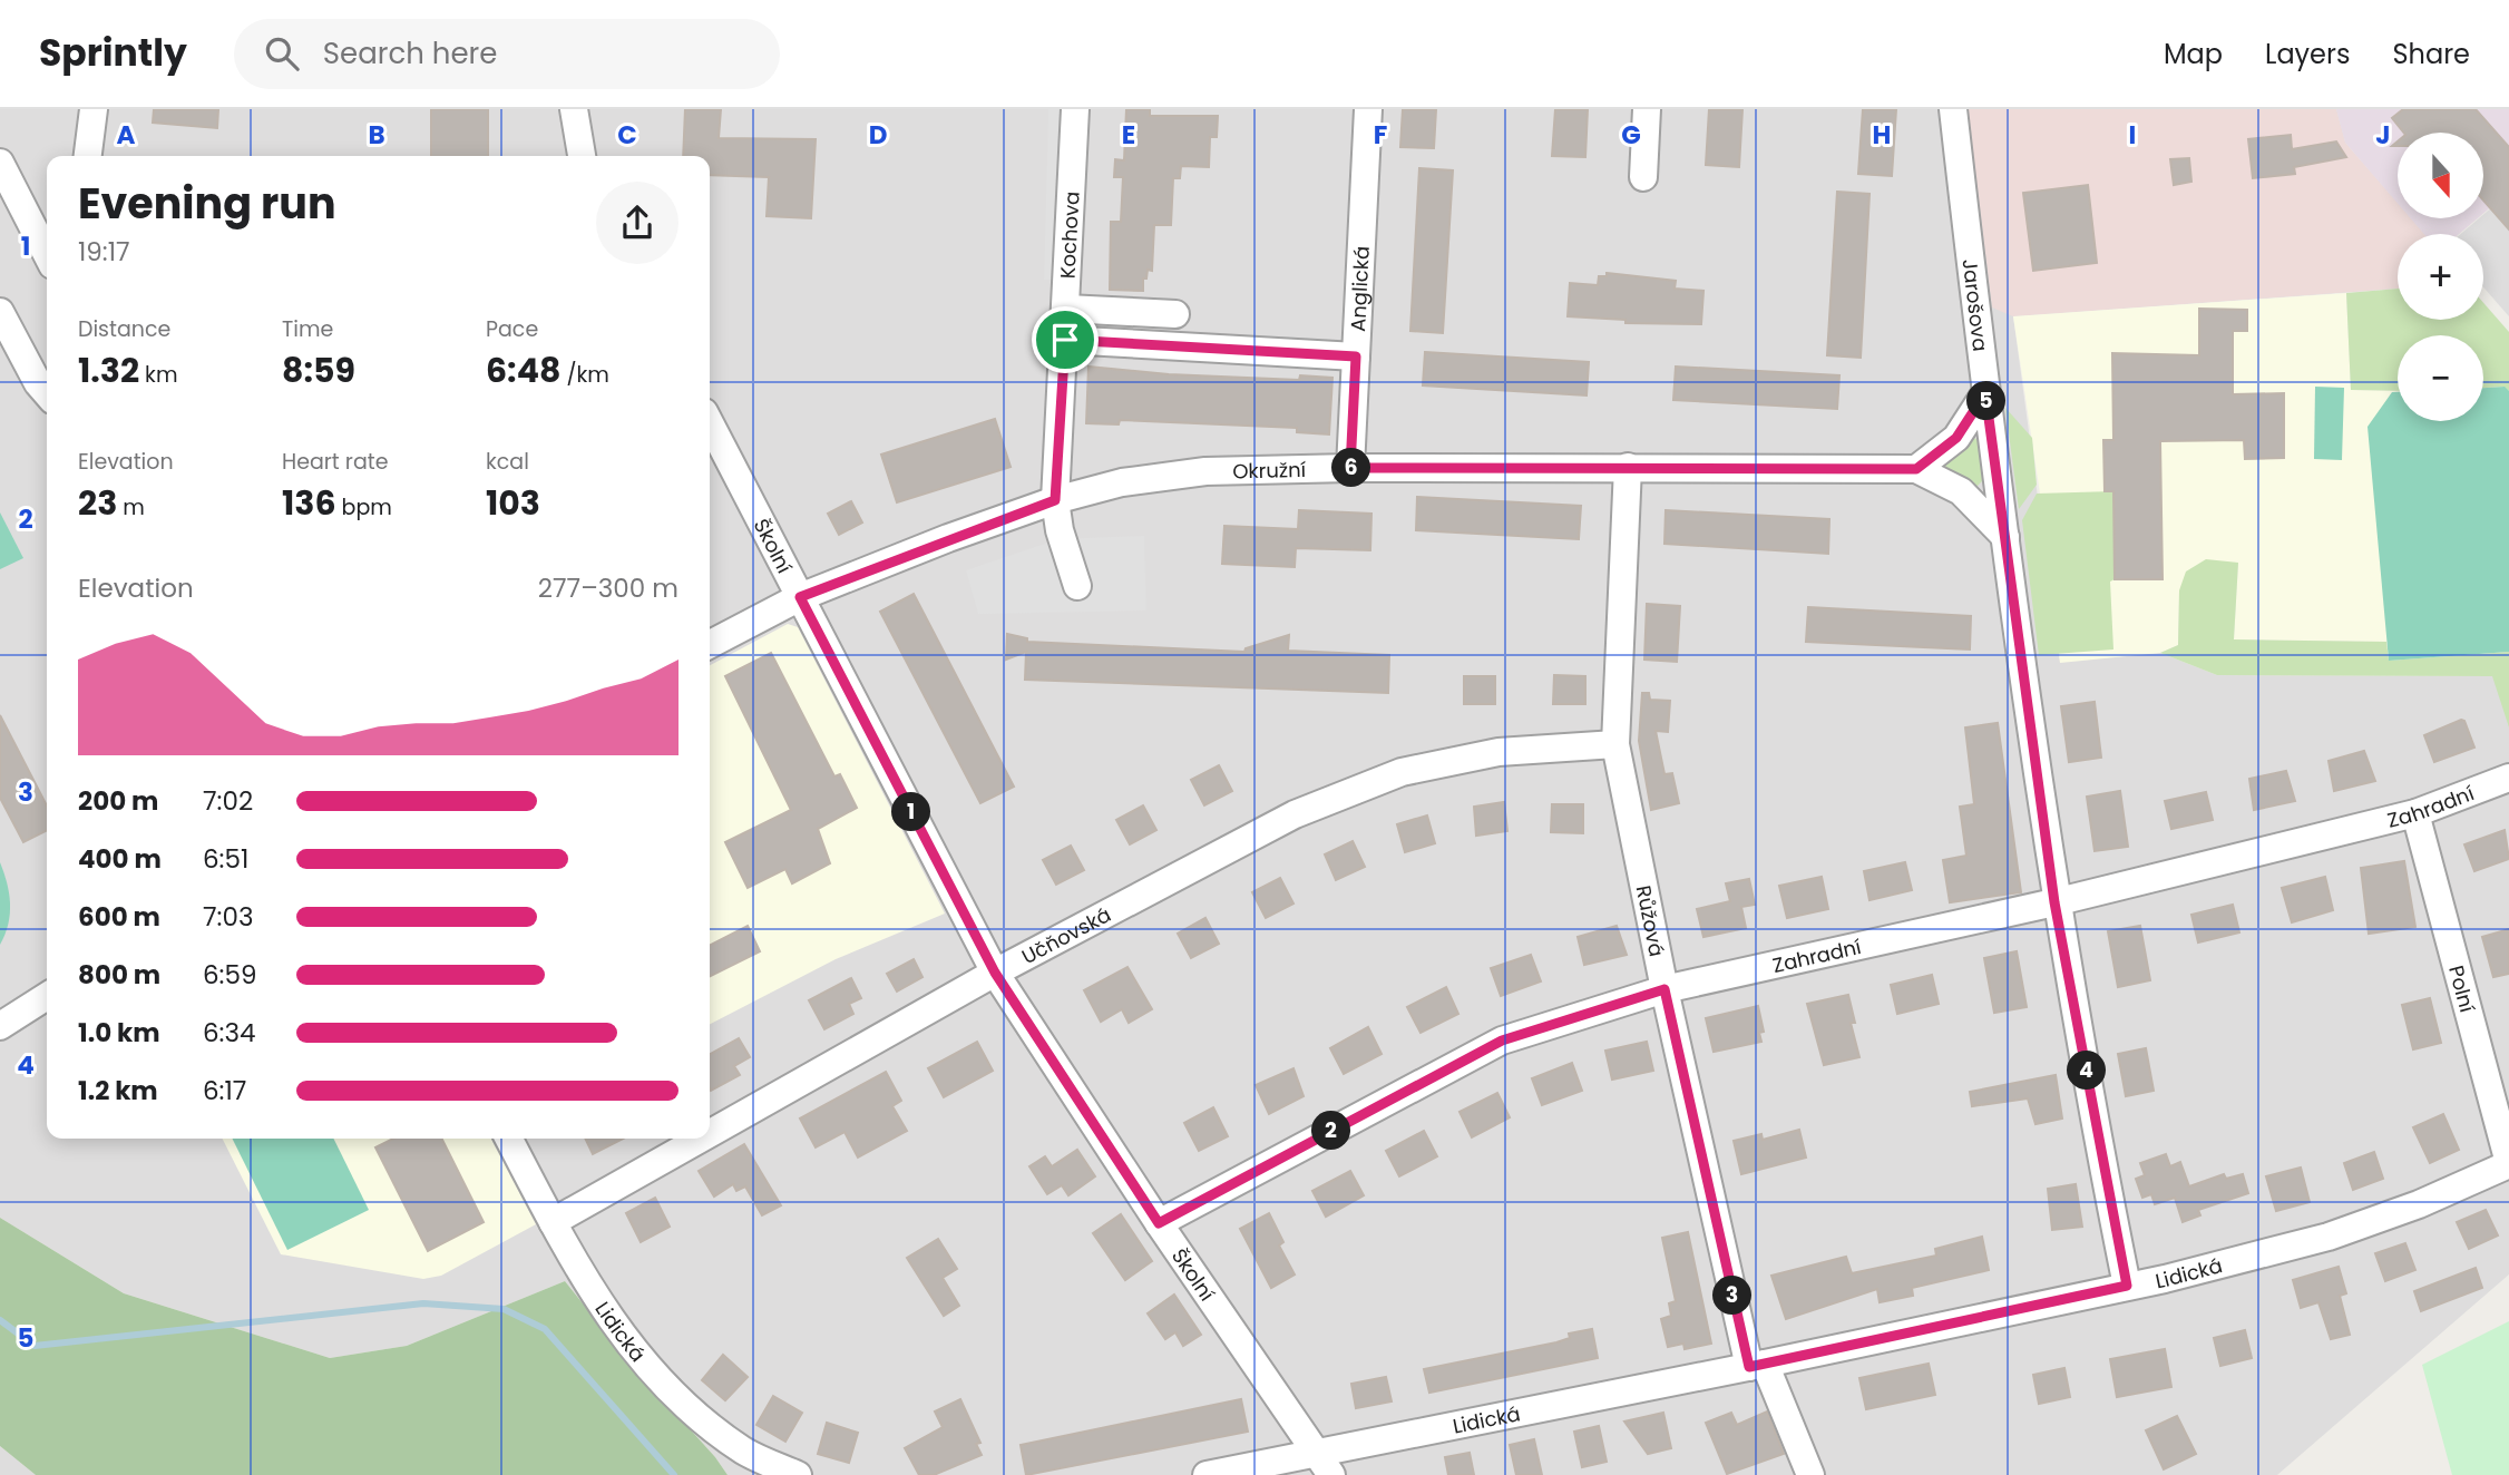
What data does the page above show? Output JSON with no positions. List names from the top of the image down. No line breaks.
{"streets":{"street":["Kochova","Anglická","Jarošova","Okružní","Školní","Zahradní","Růžová","Učňovská","Polní","Lidická"]},"crossings":[["Kochova","Okružní"],["Anglická","Okružní"],["Jarošova","Okružní"],["Jarošova","Zahradní"],["Jarošova","Lidická"],["Okružní","Školní"],["Okružní","Růžová"],["Školní","Zahradní"],["Školní","Učňovská"],["Školní","Lidická"],["Zahradní","Růžová"],["Zahradní","Polní"],["Růžová","Učňovská"],["Růžová","Lidická"],["Učňovská","Lidická"],["Polní","Lidická"]],"north":"bottom","page":{"header":"Sprintly","search":"Search here","nav":["Map","Layers","Share"],"map_buttons":["+","−"],"heading":["Evening run","19:17"],"stats":[["Distance","1.32 km"],["Time","8:59"],["Pace","6:48 /km"],["Elevation","23 m"],["Heart rate","136 bpm"],["kcal","103"]],"pins":["5","6","1","4","2","3"],"chart":["Elevation","277–300 m"],"list":[{"name":"200 m","note":"7:02"},{"name":"400 m","note":"6:51"},{"name":"600 m","note":"7:03"},{"name":"800 m","note":"6:59"},{"name":"1.0 km","note":"6:34"},{"name":"1.2 km","note":"6:17"}]},"grid":{"columns":["A","B","C","D","E","F","G","H","I","J"],"rows":["1","2","3","4","5"]}}
